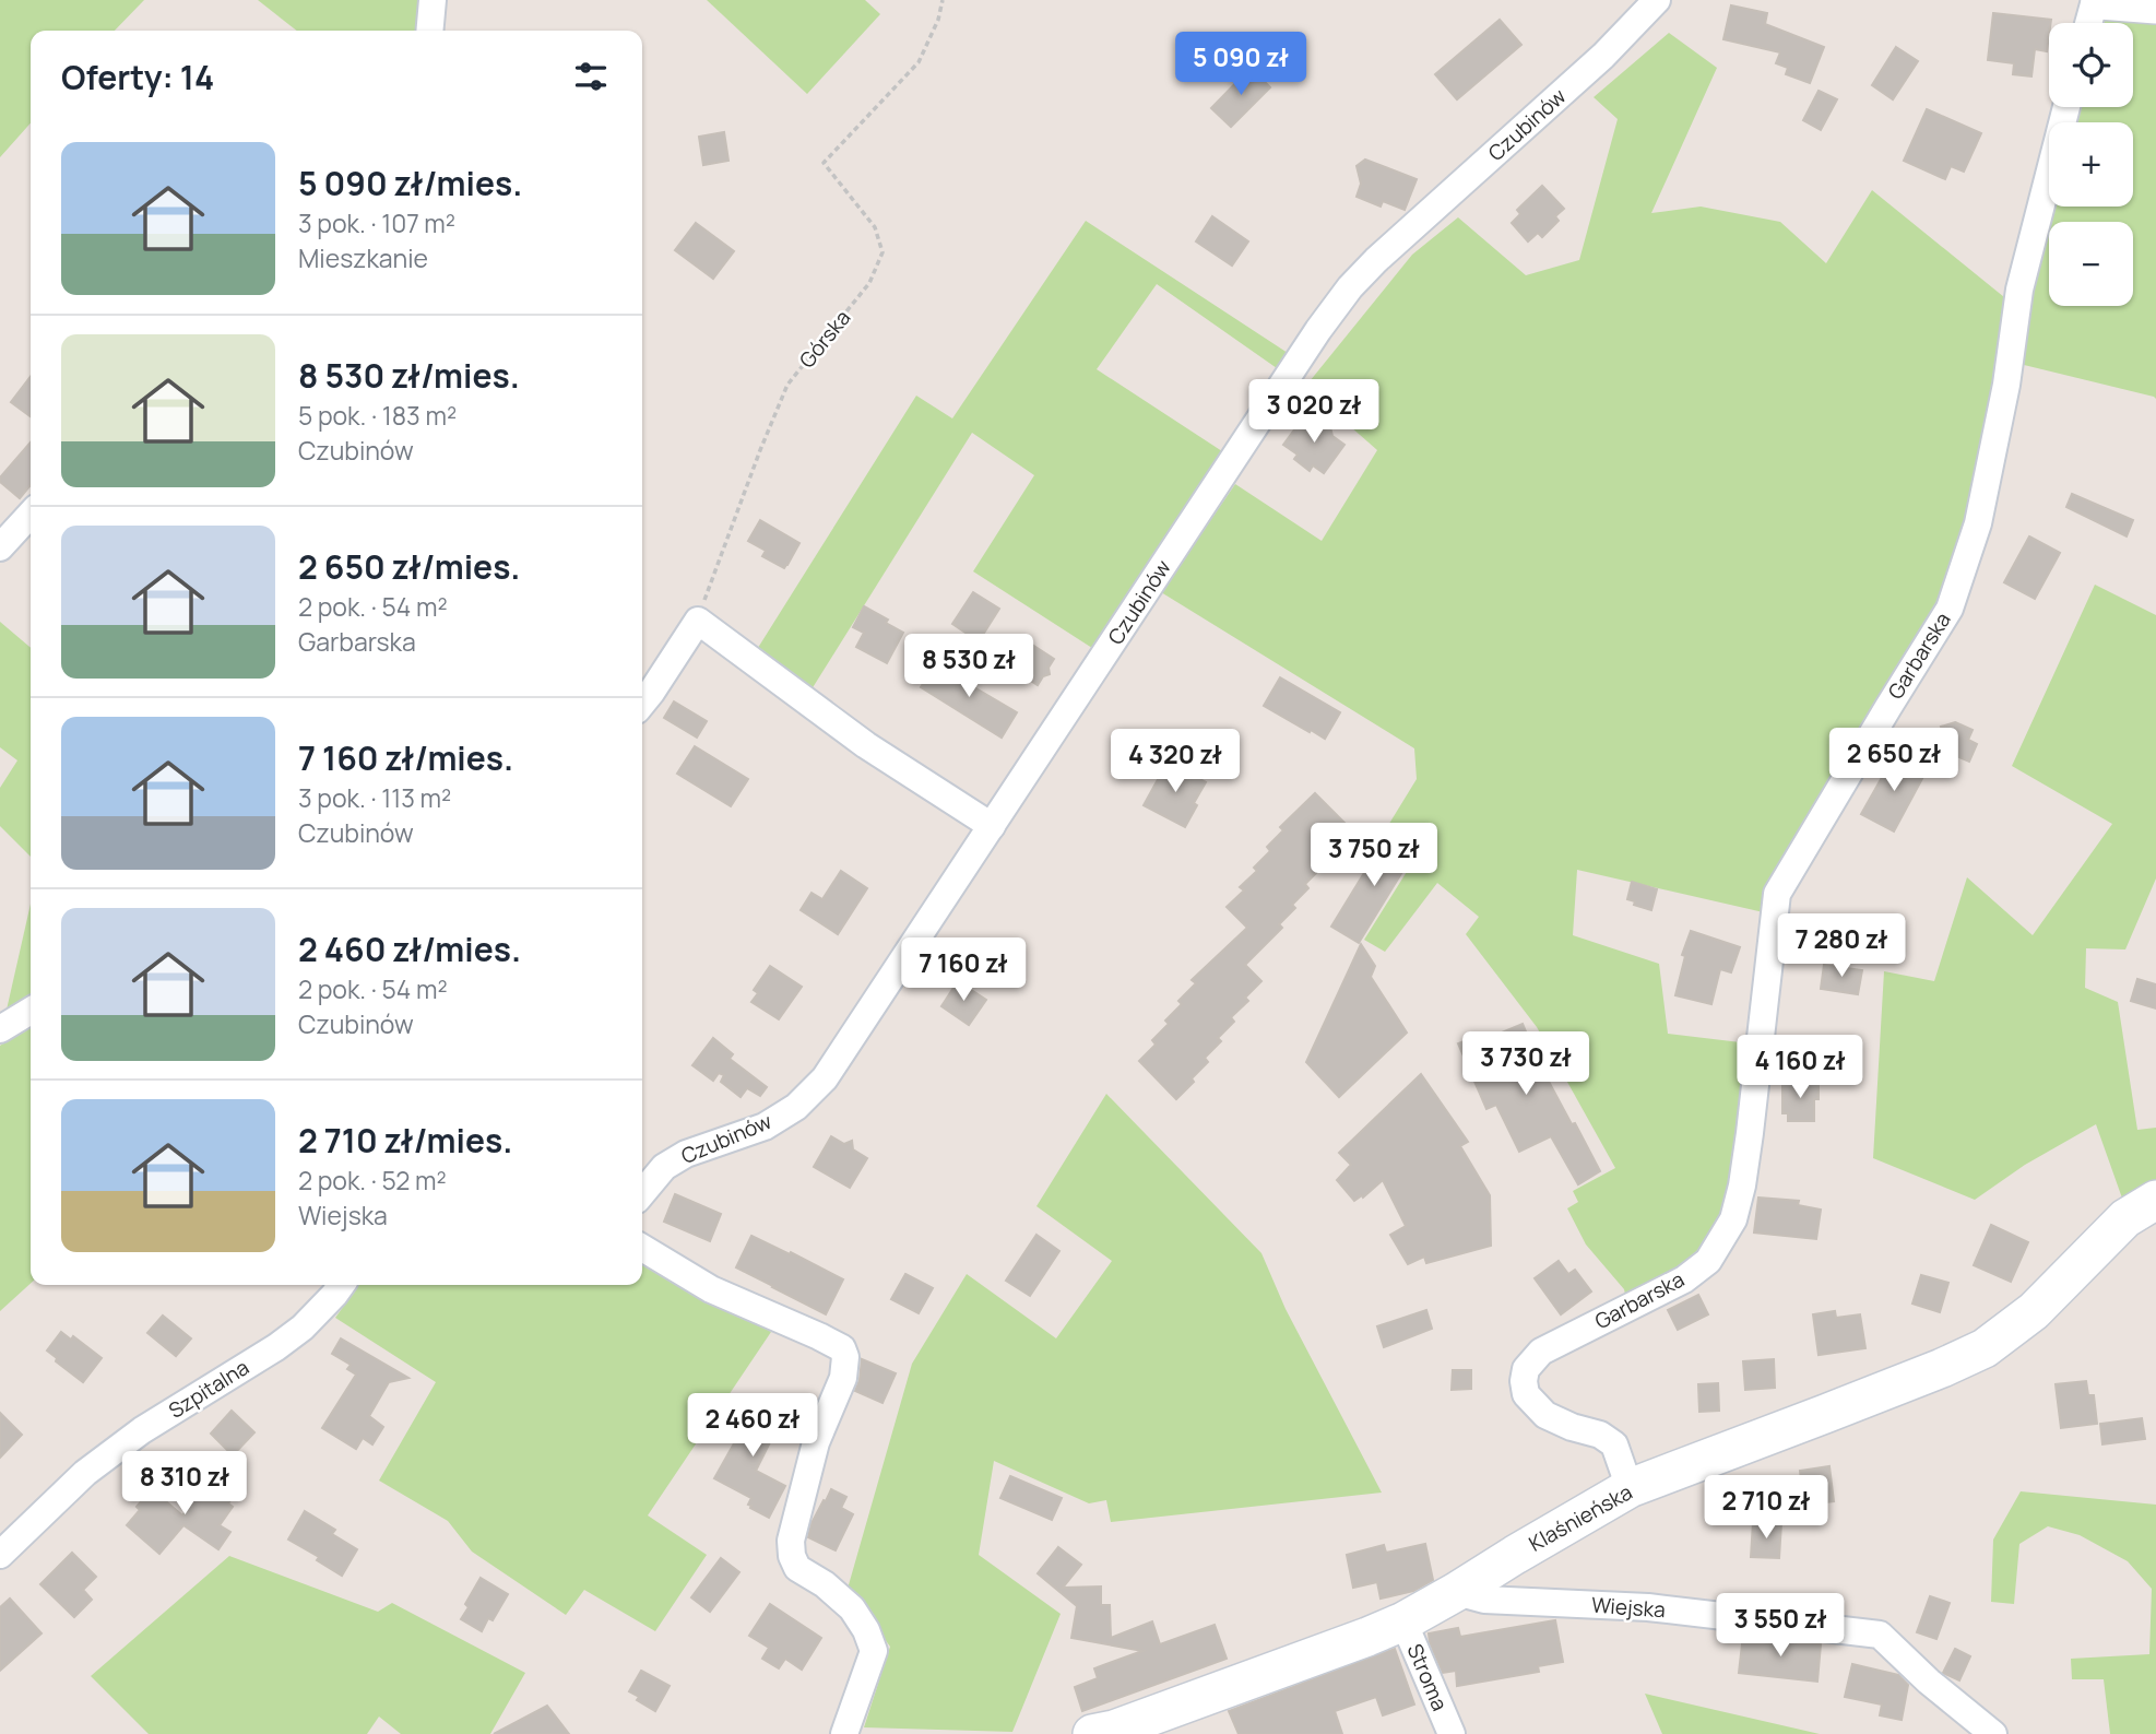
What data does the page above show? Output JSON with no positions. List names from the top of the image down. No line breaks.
{"streets":{"street":["Czubinów","Garbarska","Szpitalna","Klaśnieńska","Wiejska","Stroma"],"path":["Górska"]},"crossings":[["Garbarska","Klaśnieńska"],["Klaśnieńska","Wiejska"],["Klaśnieńska","Stroma"]],"page":{"map_buttons":["+","−"],"heading":"Oferty: 14","price":["5 090 zł","3 020 zł","8 530 zł","2 650 zł","4 320 zł","3 750 zł","7 280 zł","7 160 zł","3 730 zł","4 160 zł","2 460 zł","8 310 zł","2 710 zł","3 550 zł"],"list":[{"name":"5 090 zł/mies.","note":"3 pok. · 107 m² · Mieszkanie"},{"name":"8 530 zł/mies.","note":"5 pok. · 183 m² · Czubinów"},{"name":"2 650 zł/mies.","note":"2 pok. · 54 m² · Garbarska"},{"name":"7 160 zł/mies.","note":"3 pok. · 113 m² · Czubinów"},{"name":"2 460 zł/mies.","note":"2 pok. · 54 m² · Czubinów"},{"name":"2 710 zł/mies.","note":"2 pok. · 52 m² · Wiejska"}]}}
